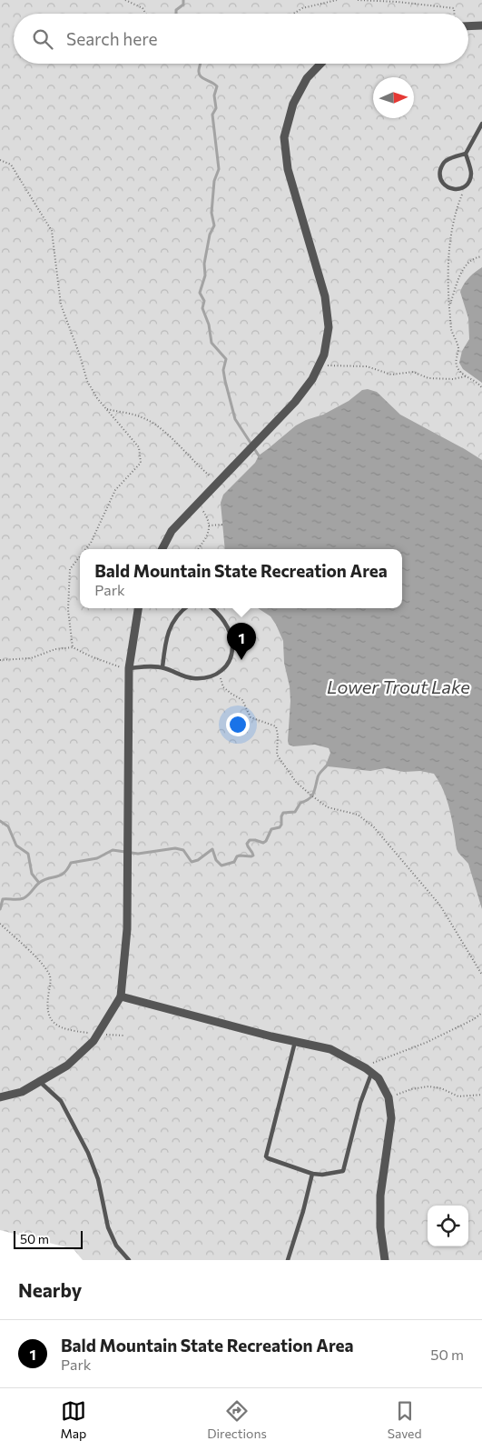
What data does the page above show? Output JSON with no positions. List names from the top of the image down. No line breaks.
{"water":["Lower Trout Lake"],"scale_bar":"50 m","north":"right","page":{"search":"Search here","popup":["Bald Mountain State Recreation Area","Park"],"pins":"1","scale":"50 m","heading":"Nearby","list":[{"mark":"1","name":"Bald Mountain State Recreation Area","note":"Park","value":"50 m"}],"nav":["Map","Directions","Saved"]}}
